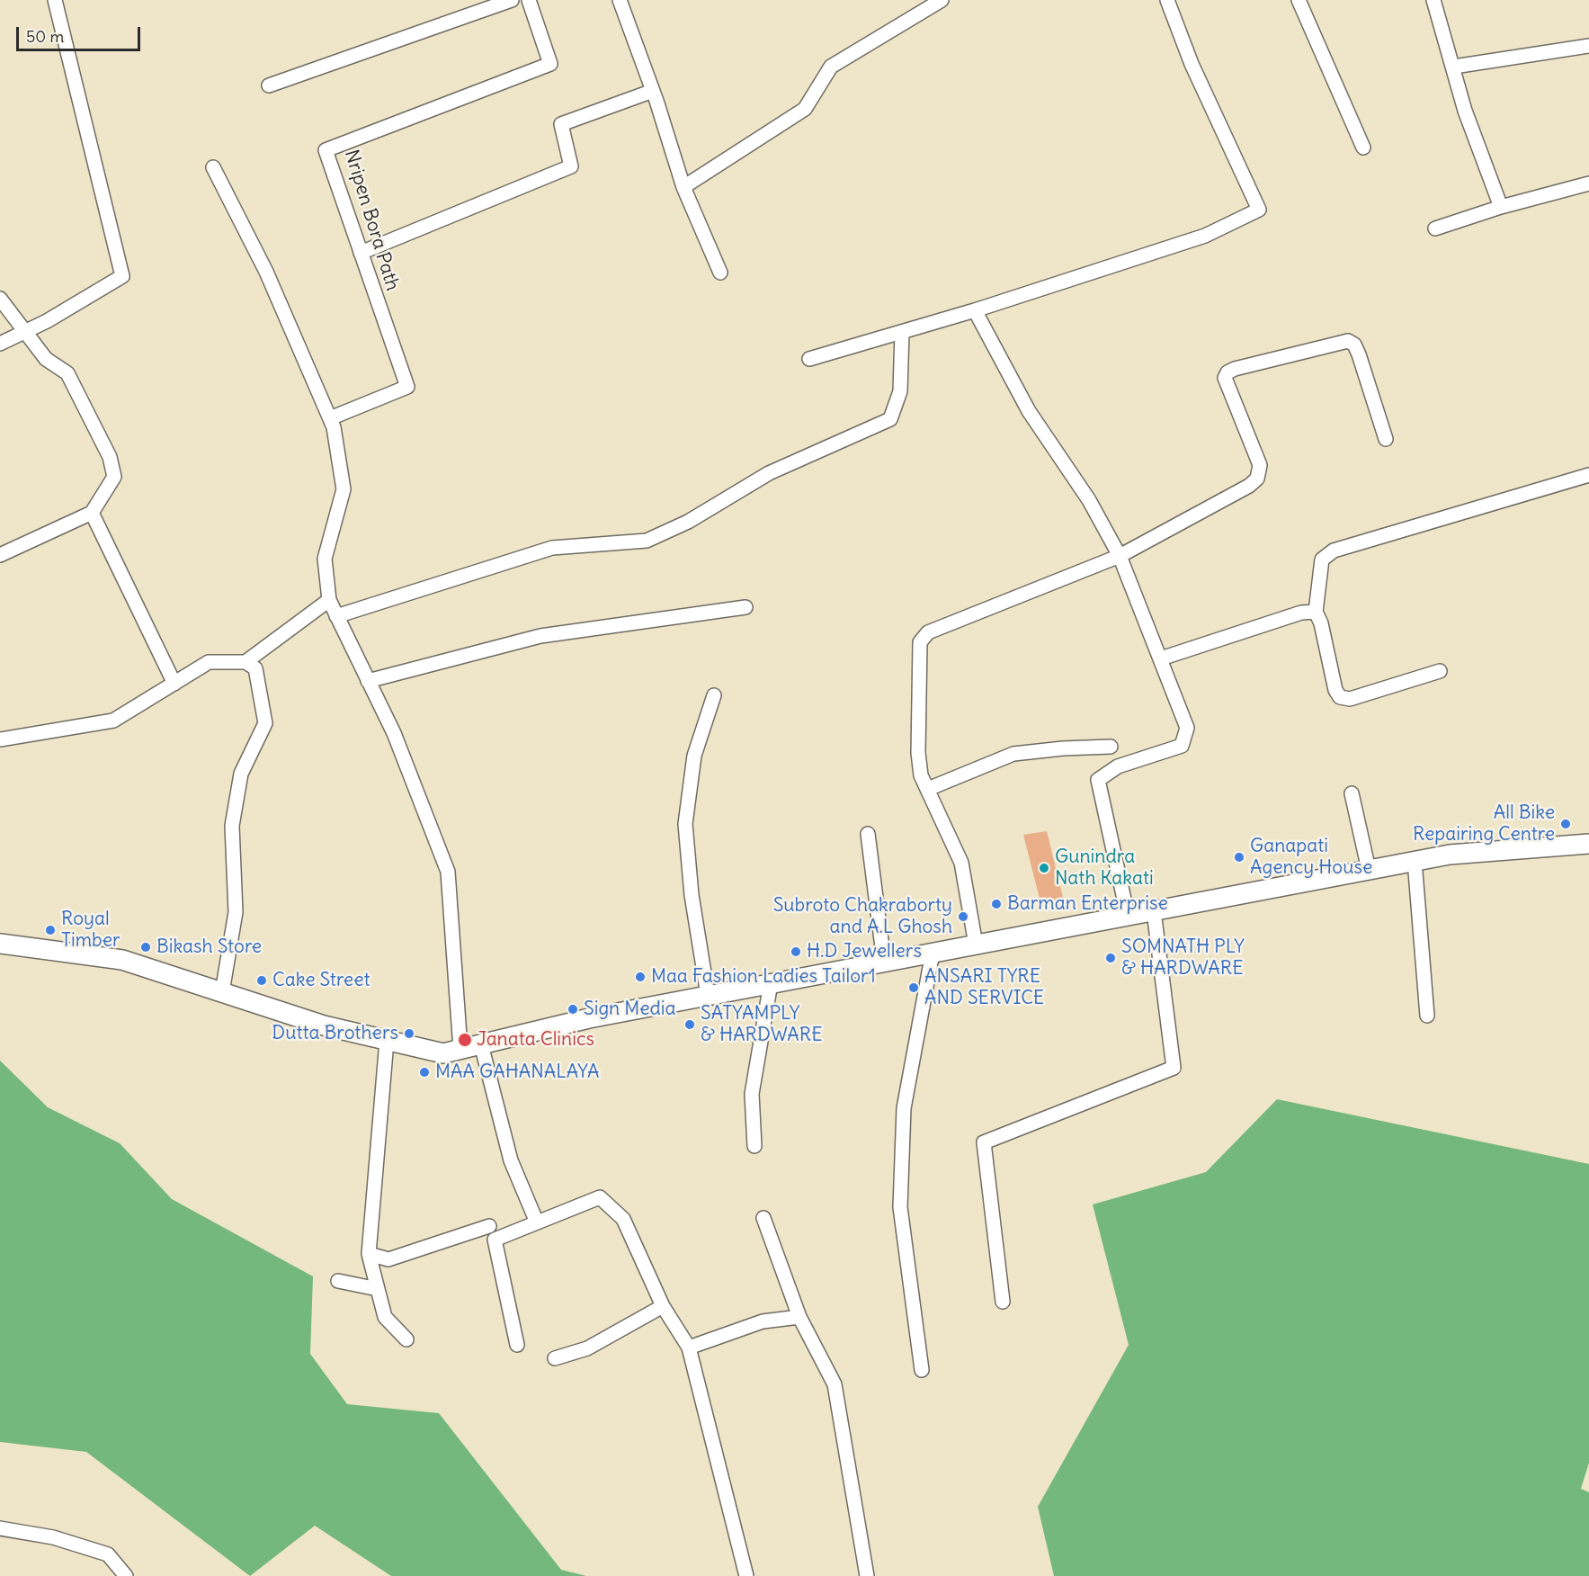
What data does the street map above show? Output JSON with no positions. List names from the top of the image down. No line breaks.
{"streets":{"street":["Nripen Bora Path"]},"places":["All Bike Repairing Centre","Ganapati Agency House","Gunindra Nath Kakati","Barman Enterprise","Subroto Chakraborty and A.L Ghosh","Royal Timber","Bikash Store","H.D Jewellers","SOMNATH PLY & HARDWARE","Maa Fashion Ladies Tailor1","Cake Street","ANSARI TYRE AND SERVICE","Sign Media","SATYAMPLY & HARDWARE","Dutta Brothers","Janata Clinics","MAA GAHANALAYA"],"scale_bar":"50 m"}
